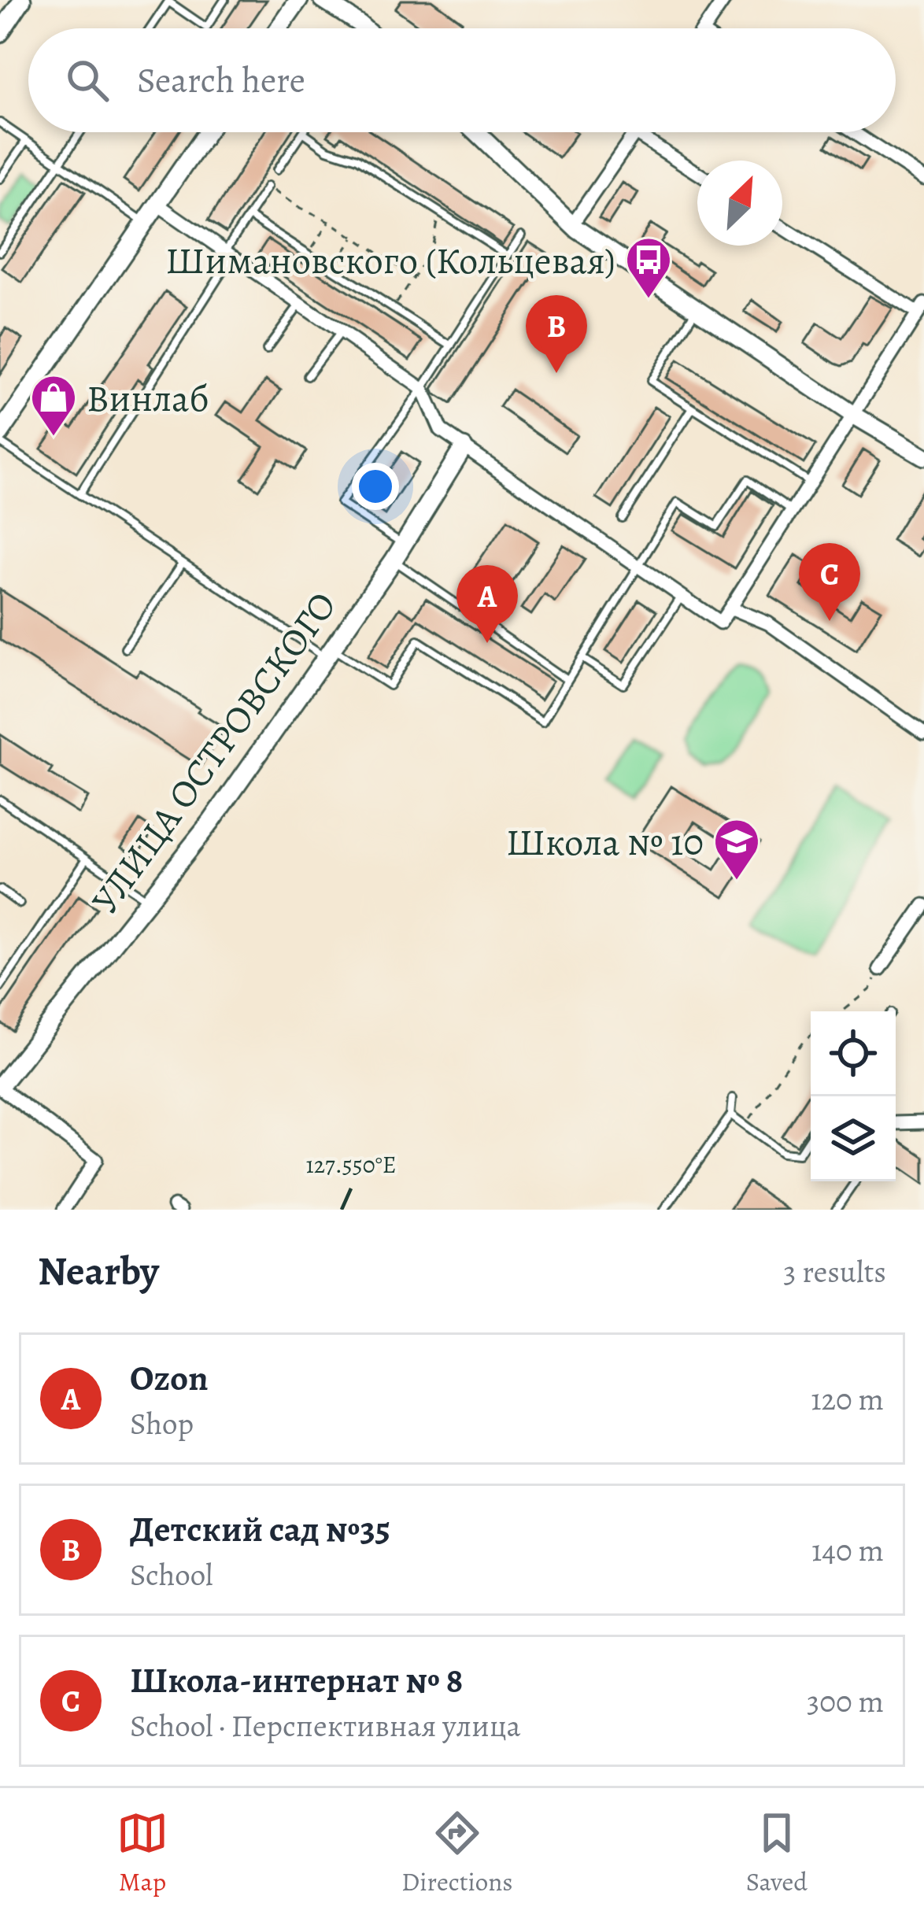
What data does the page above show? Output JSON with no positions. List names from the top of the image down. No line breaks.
{"streets":{"street":["УЛИЦА ОСТРОВСКОГО"]},"places":{"bus stop":["Шимановского (Кольцевая)"],"shop":["Винлаб"],"school or university":["Школа № 10"]},"north":"top right","page":{"search":"Search here","pins":["B","C","A"],"heading":["Nearby","3 results"],"list":[{"mark":"A","name":"Ozon","note":"Shop","value":"120 m"},{"mark":"B","name":"Детский сад №35","note":"School","value":"140 m"},{"mark":"C","name":"Школа-интернат № 8","note":"School · Перспективная улица","value":"300 m"}],"nav":["Map","Directions","Saved"]},"coordinates":["127.550°E"]}
